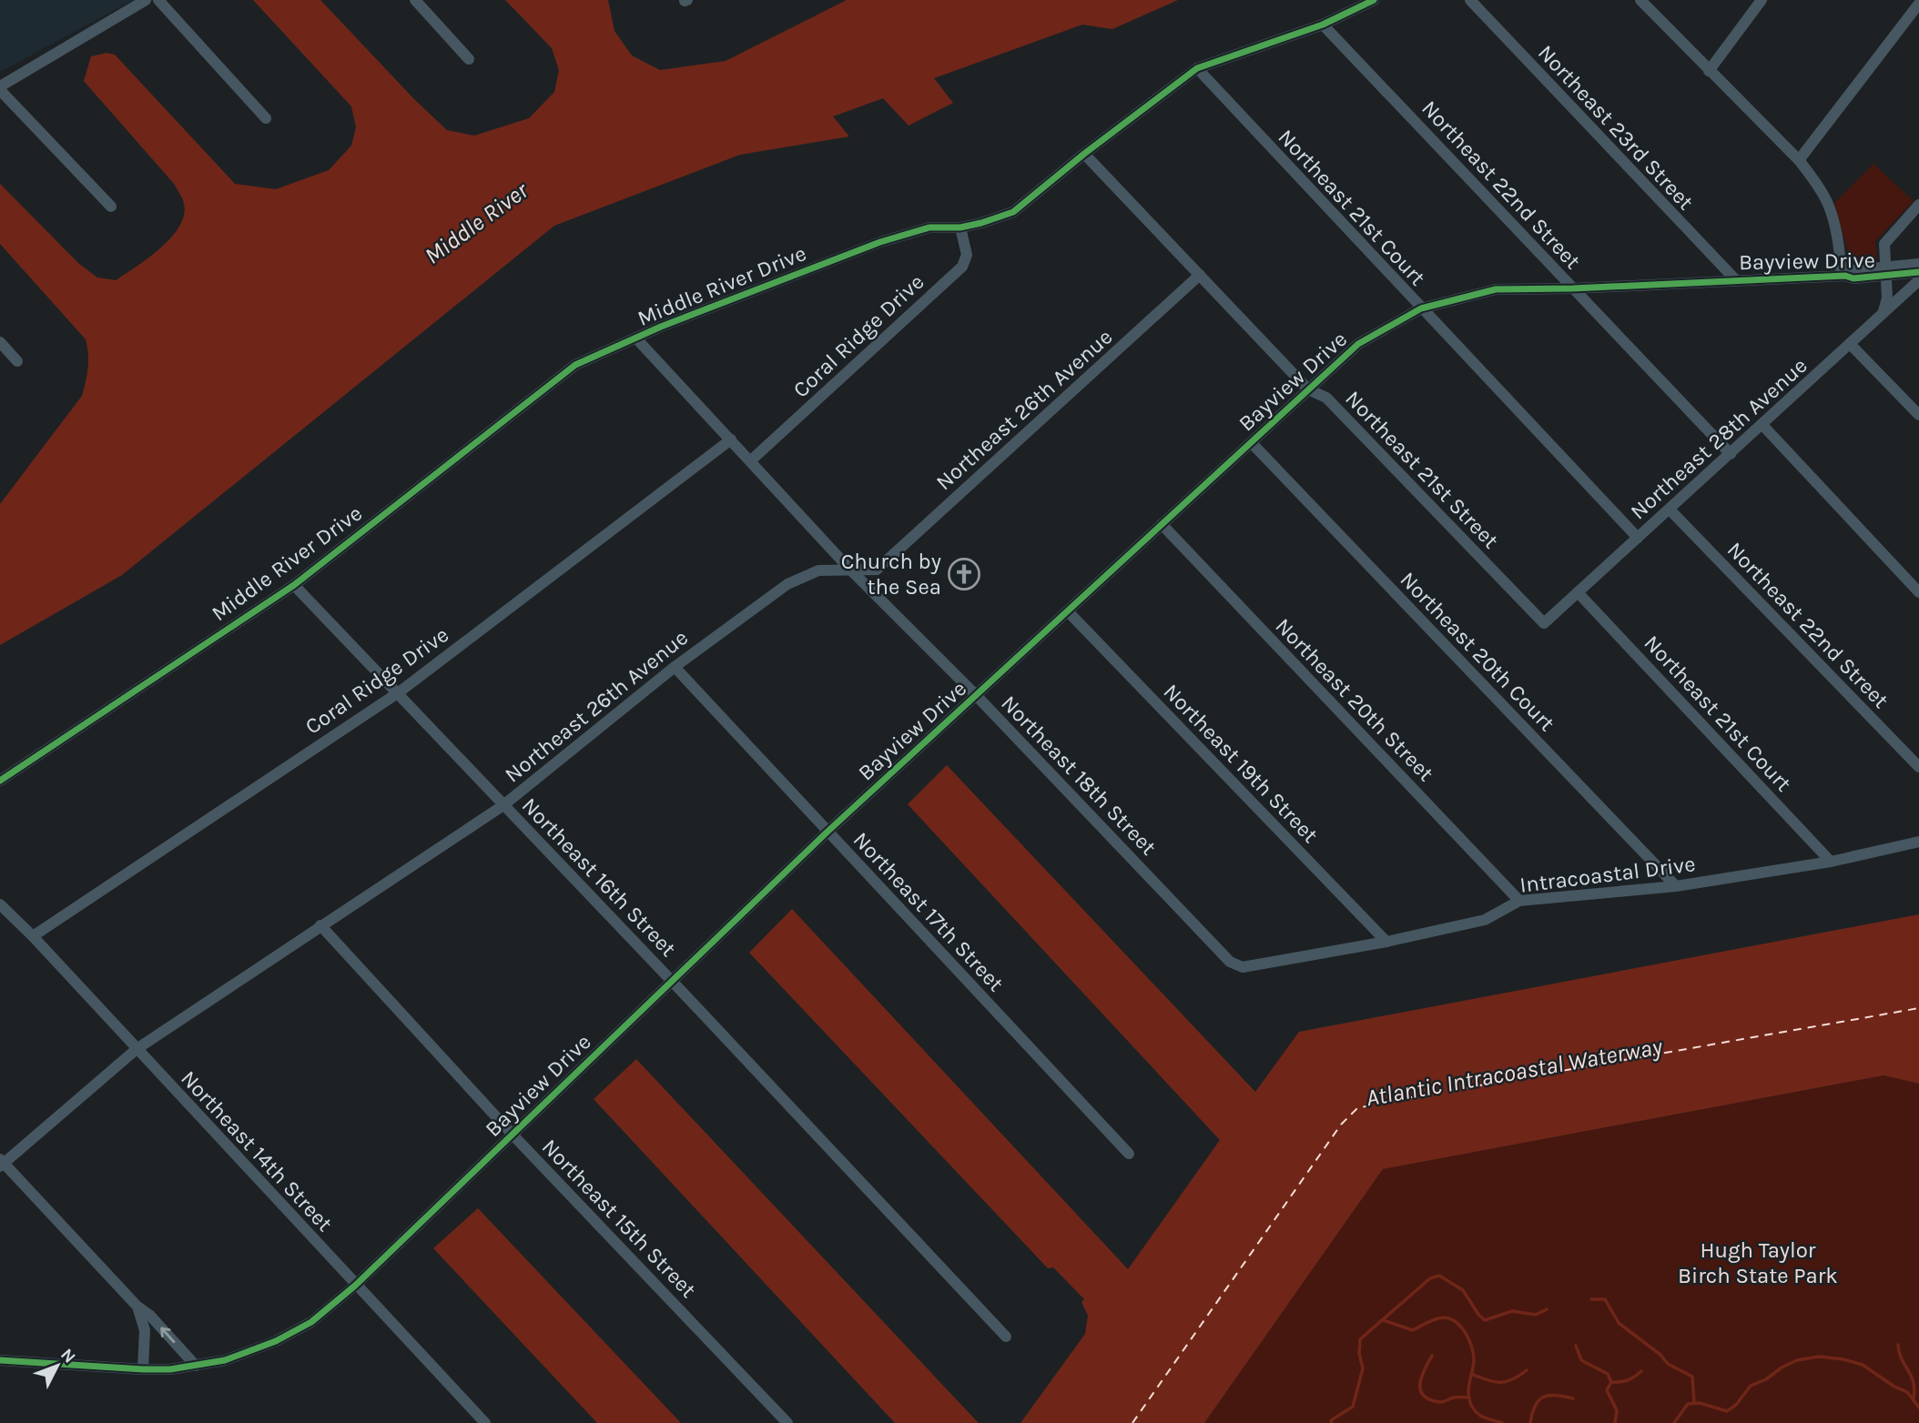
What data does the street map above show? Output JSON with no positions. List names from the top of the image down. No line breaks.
{"streets":{"street":["Northeast 23rd Street","Northeast 22nd Street","Northeast 21st Court","Bayview Drive","Middle River Drive","Coral Ridge Drive","Northeast 26th Avenue","Northeast 28th Avenue","Northeast 21st Street","Northeast 20th Court","Northeast 20th Street","Northeast 19th Street","Northeast 18th Street","Intracoastal Drive","Northeast 16th Street","Northeast 17th Street","Northeast 14th Street","Northeast 15th Street"]},"crossings":[["Northeast 23rd Street","Bayview Drive"],["Northeast 22nd Street","Bayview Drive"],["Northeast 22nd Street","Middle River Drive"],["Northeast 22nd Street","Northeast 28th Avenue"],["Northeast 21st Court","Bayview Drive"],["Northeast 21st Court","Middle River Drive"],["Northeast 21st Court","Northeast 28th Avenue"],["Northeast 21st Court","Intracoastal Drive"],["Bayview Drive","Northeast 21st Street"],["Bayview Drive","Northeast 20th Court"],["Bayview Drive","Northeast 20th Street"],["Bayview Drive","Northeast 19th Street"],["Bayview Drive","Northeast 18th Street"],["Bayview Drive","Northeast 16th Street"],["Bayview Drive","Northeast 17th Street"],["Bayview Drive","Northeast 14th Street"],["Bayview Drive","Northeast 15th Street"],["Middle River Drive","Coral Ridge Drive"],["Middle River Drive","Northeast 21st Street"],["Middle River Drive","Northeast 18th Street"],["Middle River Drive","Northeast 16th Street"],["Coral Ridge Drive","Northeast 18th Street"],["Coral Ridge Drive","Northeast 16th Street"],["Coral Ridge Drive","Northeast 14th Street"],["Northeast 26th Avenue","Northeast 21st Street"],["Northeast 26th Avenue","Northeast 18th Street"],["Northeast 26th Avenue","Northeast 16th Street"],["Northeast 26th Avenue","Northeast 17th Street"],["Northeast 26th Avenue","Northeast 14th Street"],["Northeast 26th Avenue","Northeast 15th Street"],["Northeast 28th Avenue","Northeast 21st Street"],["Northeast 20th Court","Intracoastal Drive"],["Northeast 20th Street","Intracoastal Drive"],["Northeast 19th Street","Intracoastal Drive"],["Northeast 18th Street","Intracoastal Drive"]],"water":["Middle River","Atlantic Intracoastal Waterway"],"parks":["Hugh Taylor Birch State Park"],"places":{"church":["Church by the Sea"]},"north":"top right"}
